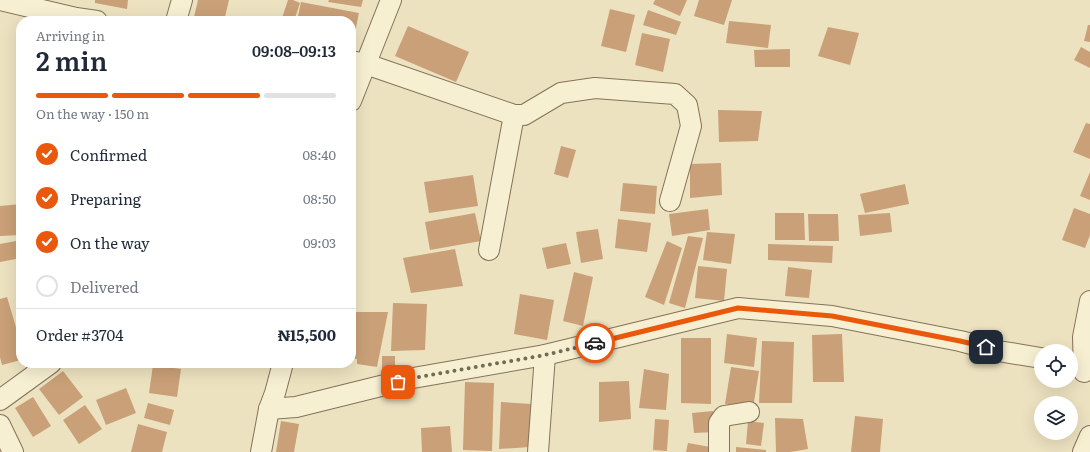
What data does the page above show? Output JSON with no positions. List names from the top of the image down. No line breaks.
{"page":{"heading":["2 min","Arriving in","09:08–09:13"],"panel":["Order #3704","₦15,500"],"bar":"On the way · 150 m","list":[["Confirmed","08:40"],["Preparing","08:50"],["On the way","09:03"],"Delivered"]}}
